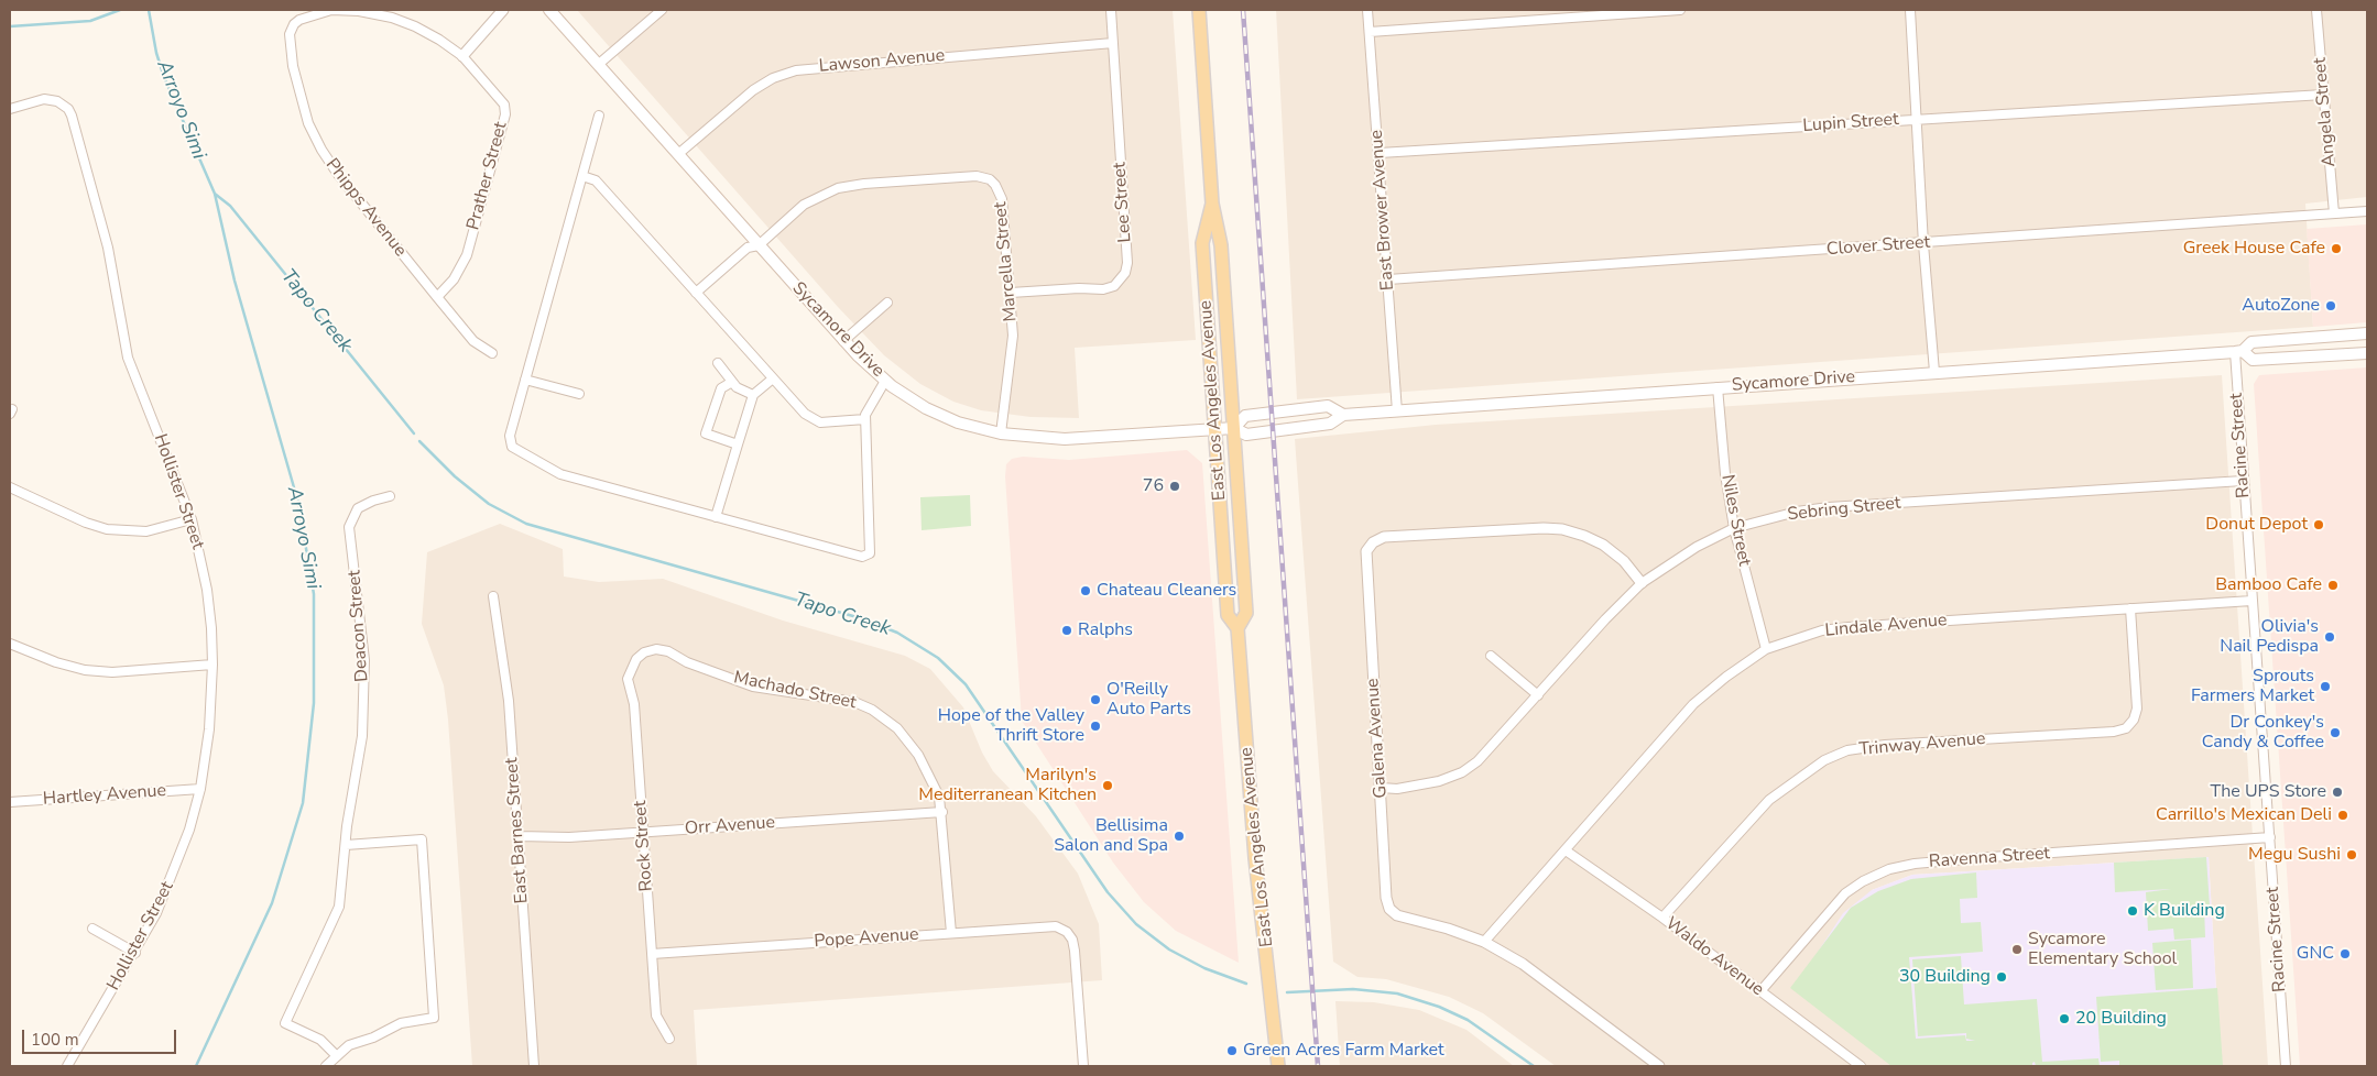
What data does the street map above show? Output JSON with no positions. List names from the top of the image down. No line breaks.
{"streets":{"main road":["Sycamore Drive","East Los Angeles Avenue"],"street":["Lawson Avenue","Angela Street","Lupin Street","Prather Street","Lee Street","Phipps Avenue","East Brower Avenue","Clover Street","Marcella Street","Racine Street","Hollister Street","Sebring Street","Niles Street","Deacon Street","Lindale Avenue","Machado Street","Galena Avenue","Trinway Avenue","Hartley Avenue","Orr Avenue","East Barnes Street","Rock Street","Ravenna Street","Pope Avenue","Waldo Avenue"]},"crossings":[["Lawson Avenue","Lee Street"],["Lawson Avenue","Sycamore Drive"],["Angela Street","Lupin Street"],["Angela Street","Clover Street"],["Lupin Street","East Brower Avenue"],["Prather Street","Phipps Avenue"],["Lee Street","Marcella Street"],["East Brower Avenue","Clover Street"],["East Brower Avenue","Sycamore Drive"],["Marcella Street","Sycamore Drive"],["Sycamore Drive","East Los Angeles Avenue"],["Sycamore Drive","Racine Street"],["Sycamore Drive","Niles Street"],["Racine Street","Sebring Street"],["Racine Street","Lindale Avenue"],["Racine Street","Ravenna Street"],["Hollister Street","Hartley Avenue"],["Sebring Street","Niles Street"],["Sebring Street","Galena Avenue"],["Niles Street","Lindale Avenue"],["Lindale Avenue","Galena Avenue"],["Lindale Avenue","Trinway Avenue"],["Lindale Avenue","Waldo Avenue"],["Machado Street","Orr Avenue"],["Machado Street","Rock Street"],["Machado Street","Pope Avenue"],["Trinway Avenue","Waldo Avenue"],["Orr Avenue","East Barnes Street"],["Orr Avenue","Rock Street"],["Rock Street","Pope Avenue"],["Ravenna Street","Waldo Avenue"]],"water":["Arroyo Simi","Tapo Creek"],"places":["Greek House Cafe","AutoZone","76","Donut Depot","Bamboo Cafe","Chateau Cleaners","Ralphs","Olivia's Nail Pedispa","Sprouts Farmers Market","O'Reilly Auto Parts","Hope of the Valley Thrift Store","Dr Conkey's Candy & Coffee","Marilyn's Mediterranean Kitchen","The UPS Store","Carrillo's Mexican Deli","Bellisima Salon and Spa","Megu Sushi","K Building","Sycamore Elementary School","GNC","30 Building","20 Building","Green Acres Farm Market"],"scale_bar":"100 m"}
